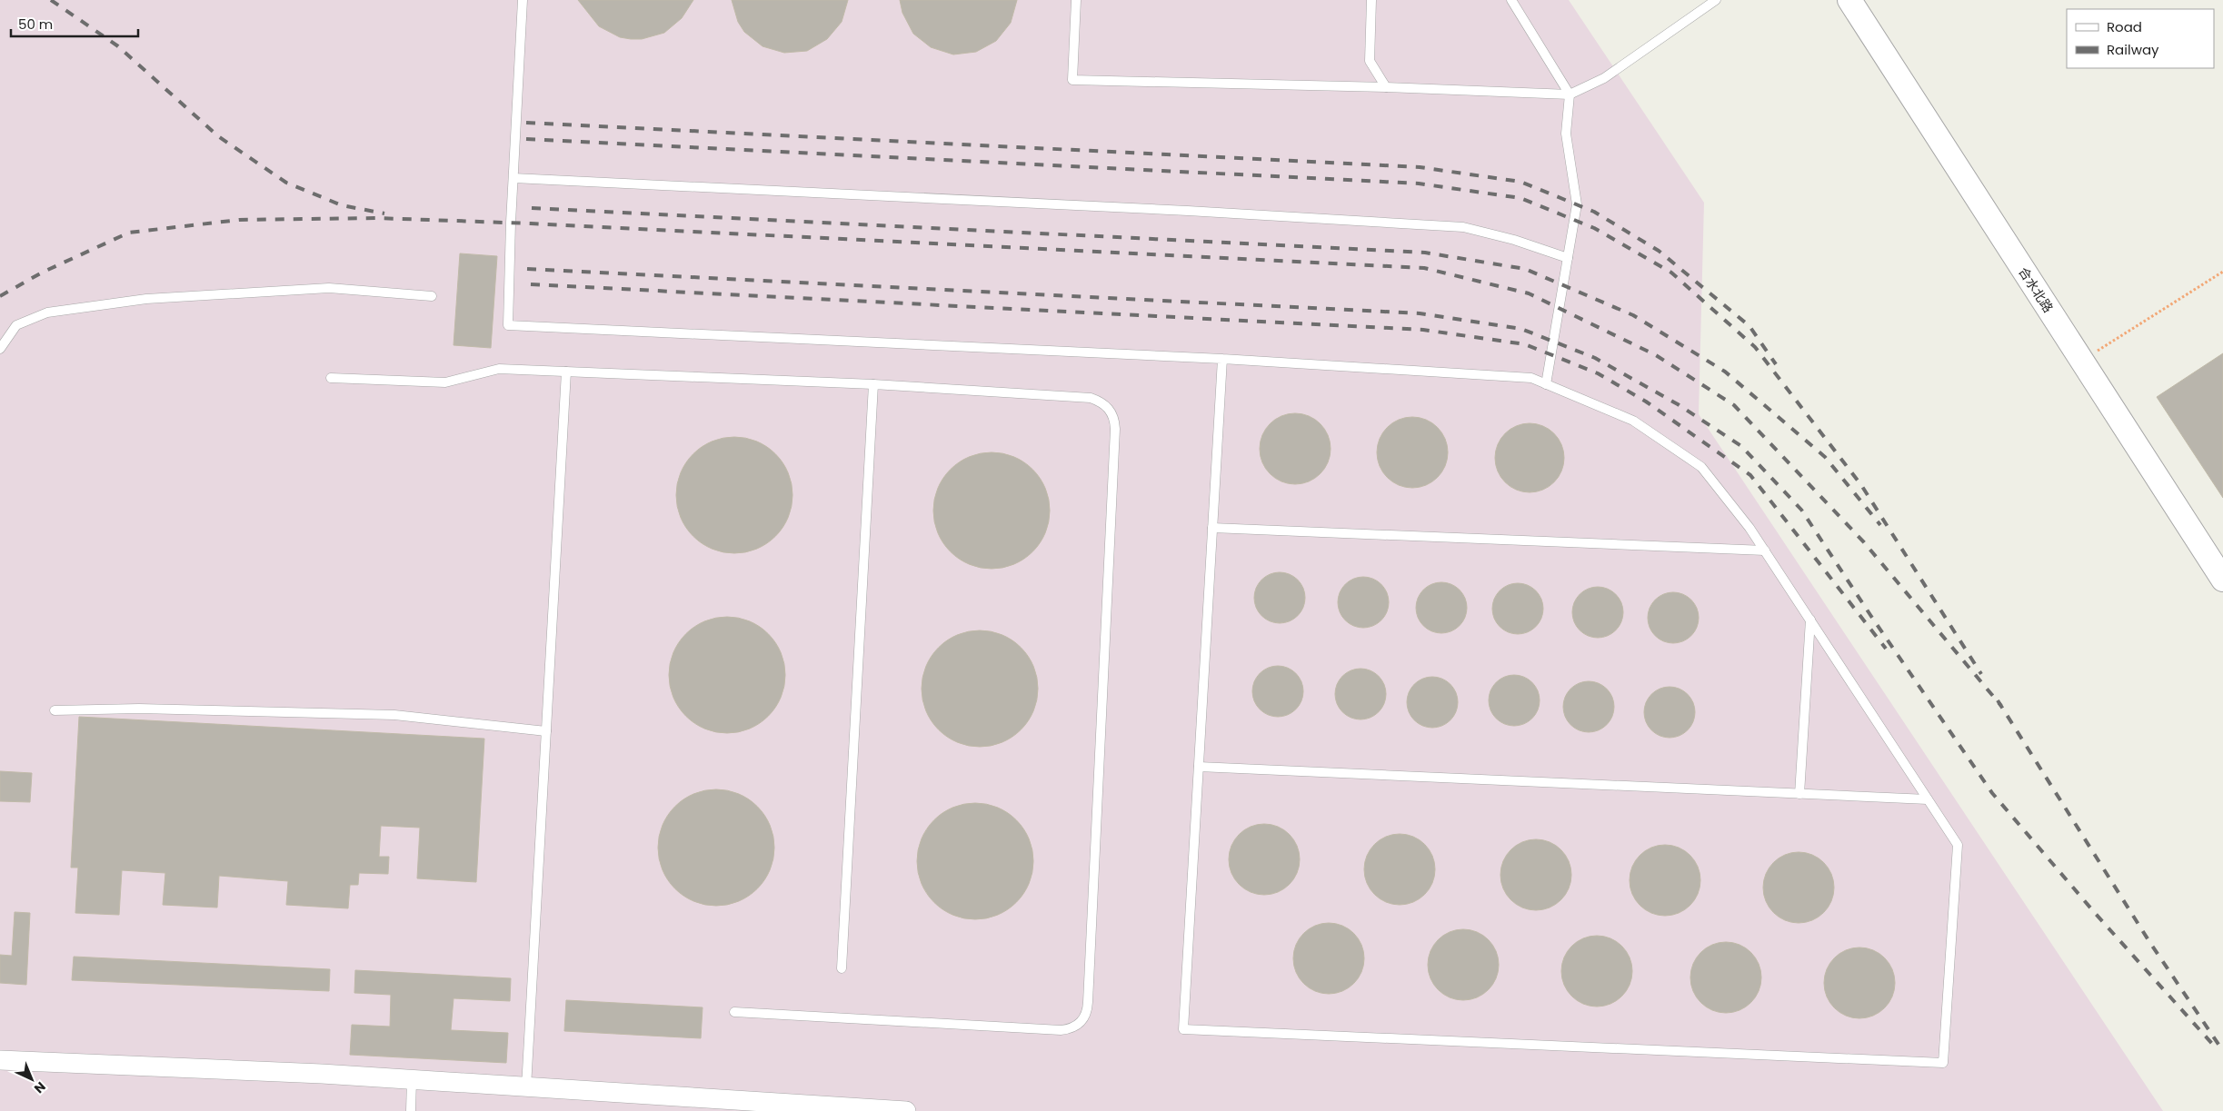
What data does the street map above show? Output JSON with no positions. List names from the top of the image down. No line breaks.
{"streets":{"street":["合水北路"]},"legend":["Road","Railway"],"scale_bar":"50 m","north":"bottom right"}
